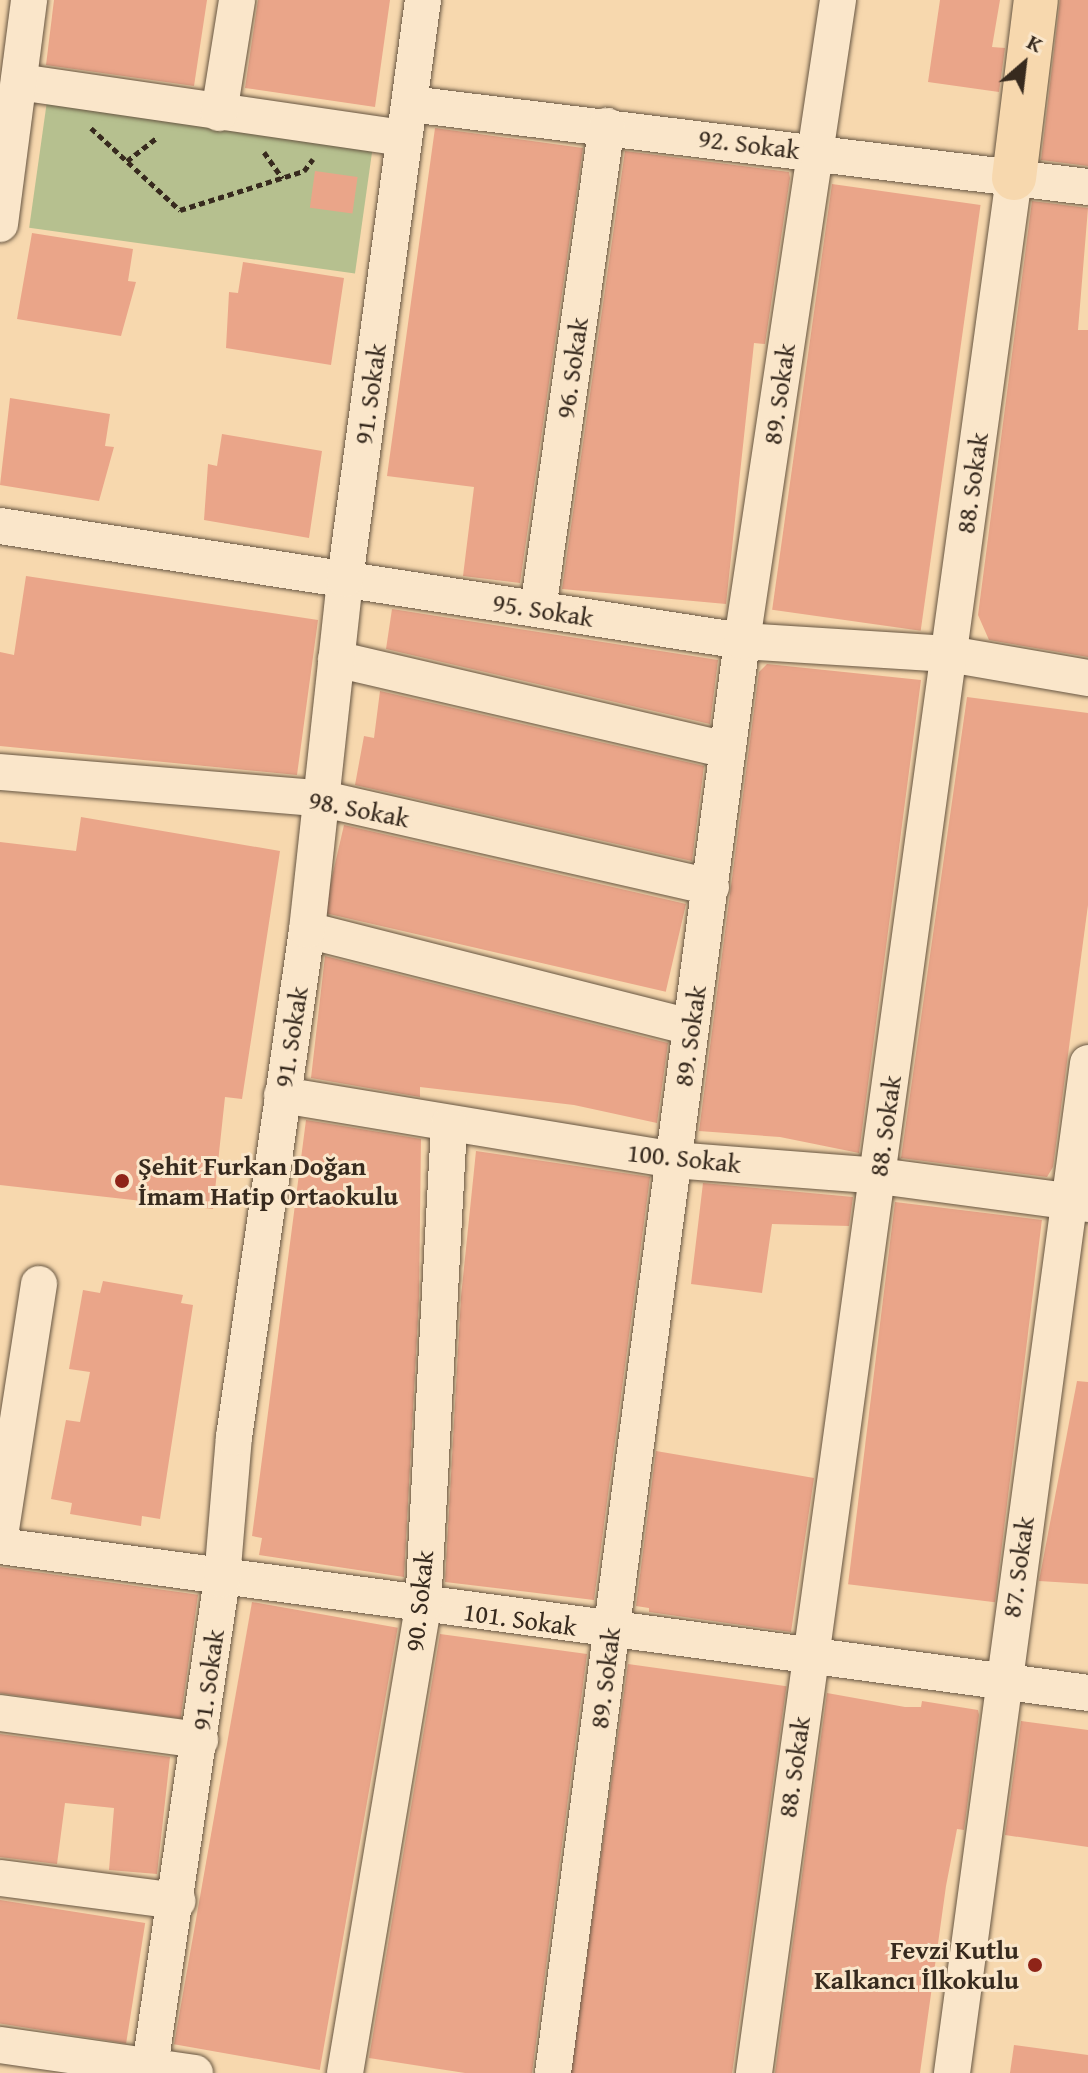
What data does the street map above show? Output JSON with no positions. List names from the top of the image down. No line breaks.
{"streets":{"street":["92. Sokak","96. Sokak","91. Sokak","89. Sokak","88. Sokak","95. Sokak","98. Sokak","100. Sokak","87. Sokak","90. Sokak","101. Sokak"]},"crossings":[["92. Sokak","96. Sokak"],["92. Sokak","91. Sokak"],["92. Sokak","89. Sokak"],["92. Sokak","88. Sokak"],["96. Sokak","95. Sokak"],["91. Sokak","95. Sokak"],["91. Sokak","98. Sokak"],["91. Sokak","100. Sokak"],["91. Sokak","101. Sokak"],["89. Sokak","95. Sokak"],["89. Sokak","98. Sokak"],["89. Sokak","100. Sokak"],["89. Sokak","101. Sokak"],["88. Sokak","95. Sokak"],["88. Sokak","100. Sokak"],["88. Sokak","101. Sokak"],["100. Sokak","87. Sokak"],["100. Sokak","90. Sokak"],["87. Sokak","101. Sokak"],["90. Sokak","101. Sokak"]],"places":["Şehit Furkan Doğan İmam Hatip Ortaokulu","Fevzi Kutlu Kalkancı İlkokulu"],"north":"top right"}
